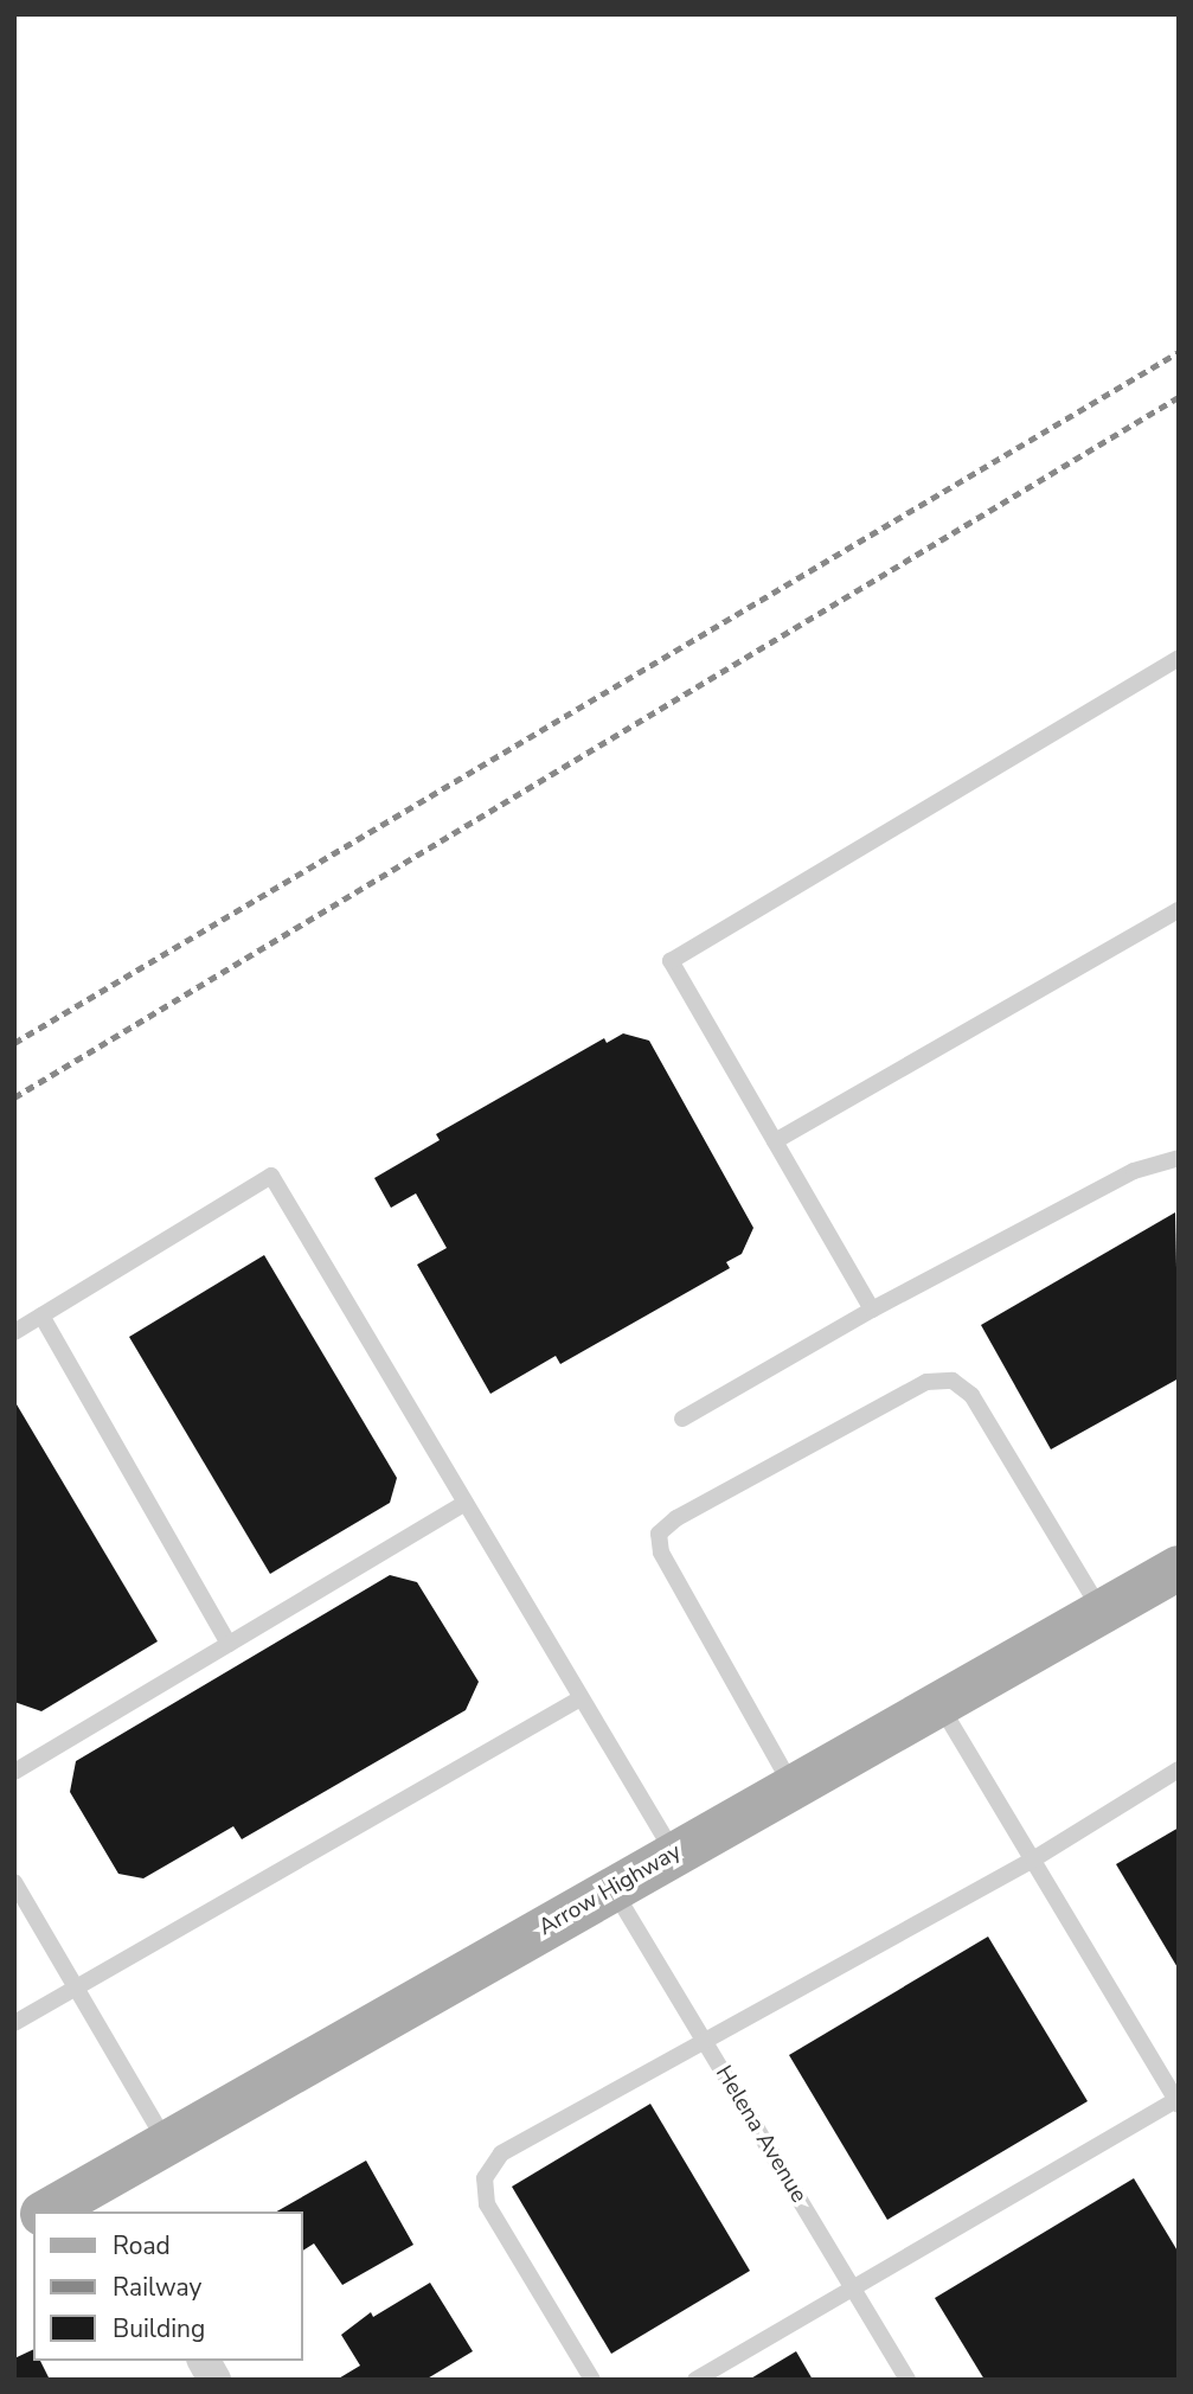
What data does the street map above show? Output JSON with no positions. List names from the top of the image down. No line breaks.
{"streets":{"main road":["Arrow Highway"],"lane":["Helena Avenue"]},"crossings":[["Arrow Highway","Helena Avenue"]],"legend":["Road","Railway","Building"]}
